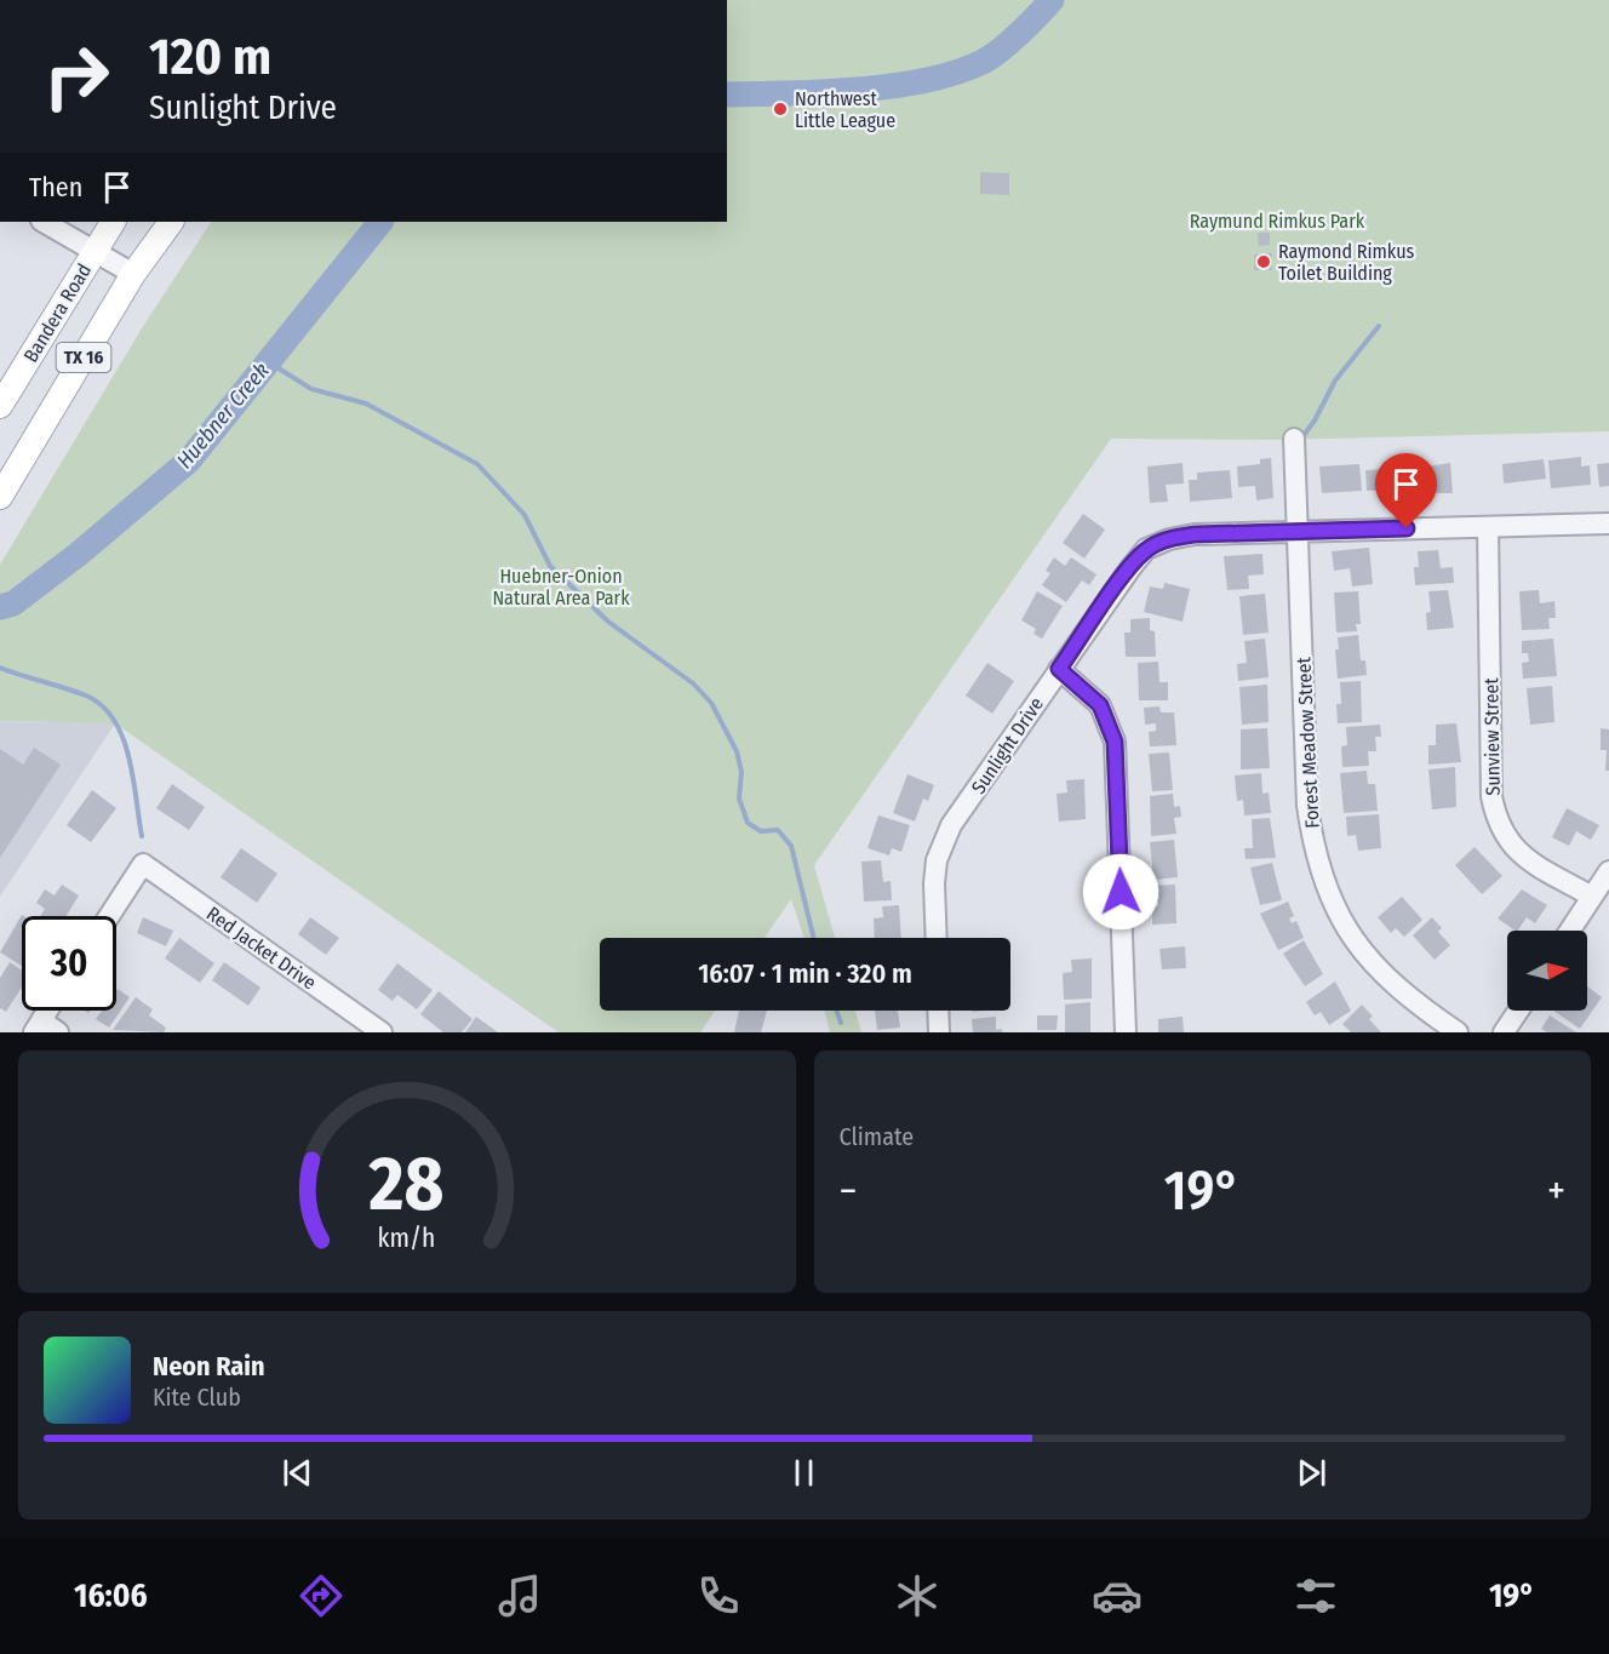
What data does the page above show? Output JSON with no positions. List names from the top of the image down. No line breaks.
{"streets":{"main road":["Bandera Road","TX 16"],"street":["Sunview Street","Forest Meadow Street","Sunlight Drive","Red Jacket Drive"]},"crossings":[["Sunview Street","Sunlight Drive"],["Forest Meadow Street","Sunlight Drive"]],"water":["Huebner Creek"],"parks":["Raymund Rimkus Park","Huebner-Onion Natural Area Park"],"places":["Northwest Little League","Raymond Rimkus Toilet Building"],"north":"right","page":{"turn":["120 m","Sunlight Drive"],"then":"Then","limit":"30","trip":"16:07 · 1 min · 320 m","tile":"Climate","heat":["−","19°","+"],"song":["Neon Rain","Kite Club"],"tabs":["16:06","19°"],"gauge":["28","km/h"]}}
